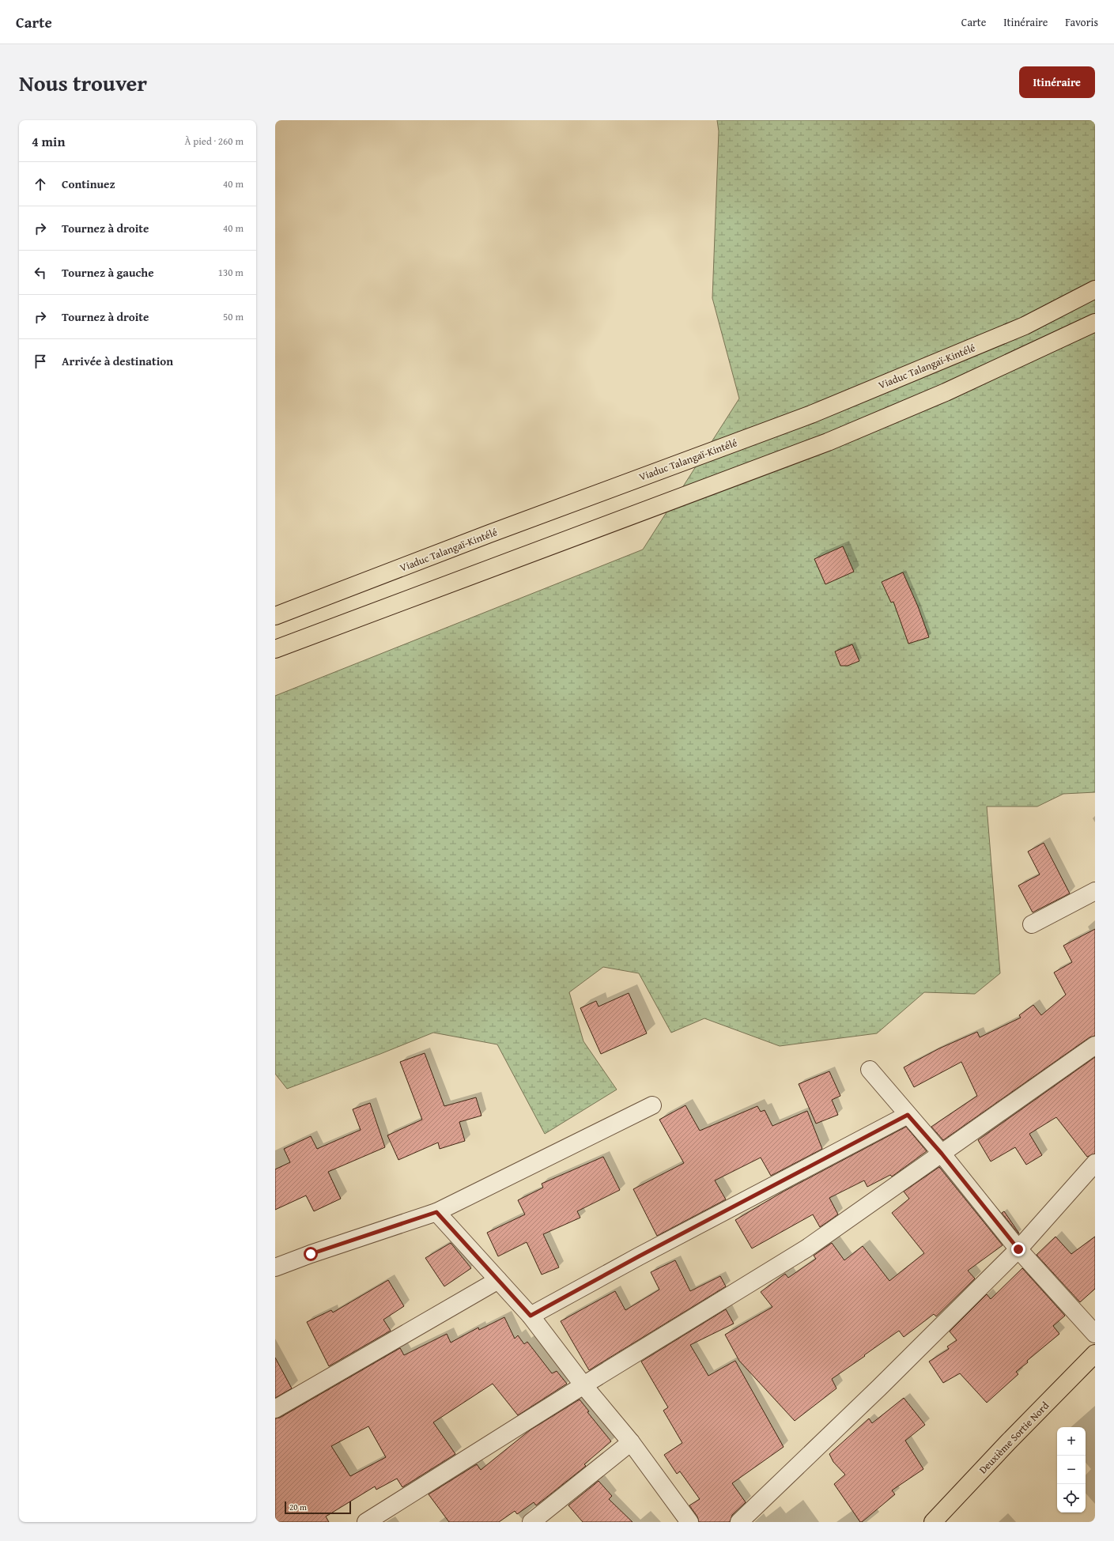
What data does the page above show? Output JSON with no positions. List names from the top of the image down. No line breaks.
{"streets":{"main road":["Viaduc Talangaï-Kintélé","Deuxième Sortie Nord"]},"scale_bar":"20 m","page":{"header":"Carte","nav":["Carte","Itinéraire","Favoris"],"title":"Nous trouver","buttons":"Itinéraire","heading":["4 min","À pied · 260 m"],"list":[["Continuez","40 m"],["Tournez à droite","40 m"],["Tournez à gauche","130 m"],["Tournez à droite","50 m"],"Arrivée à destination"],"map_buttons":["+","−"],"scale":"20 m"}}
